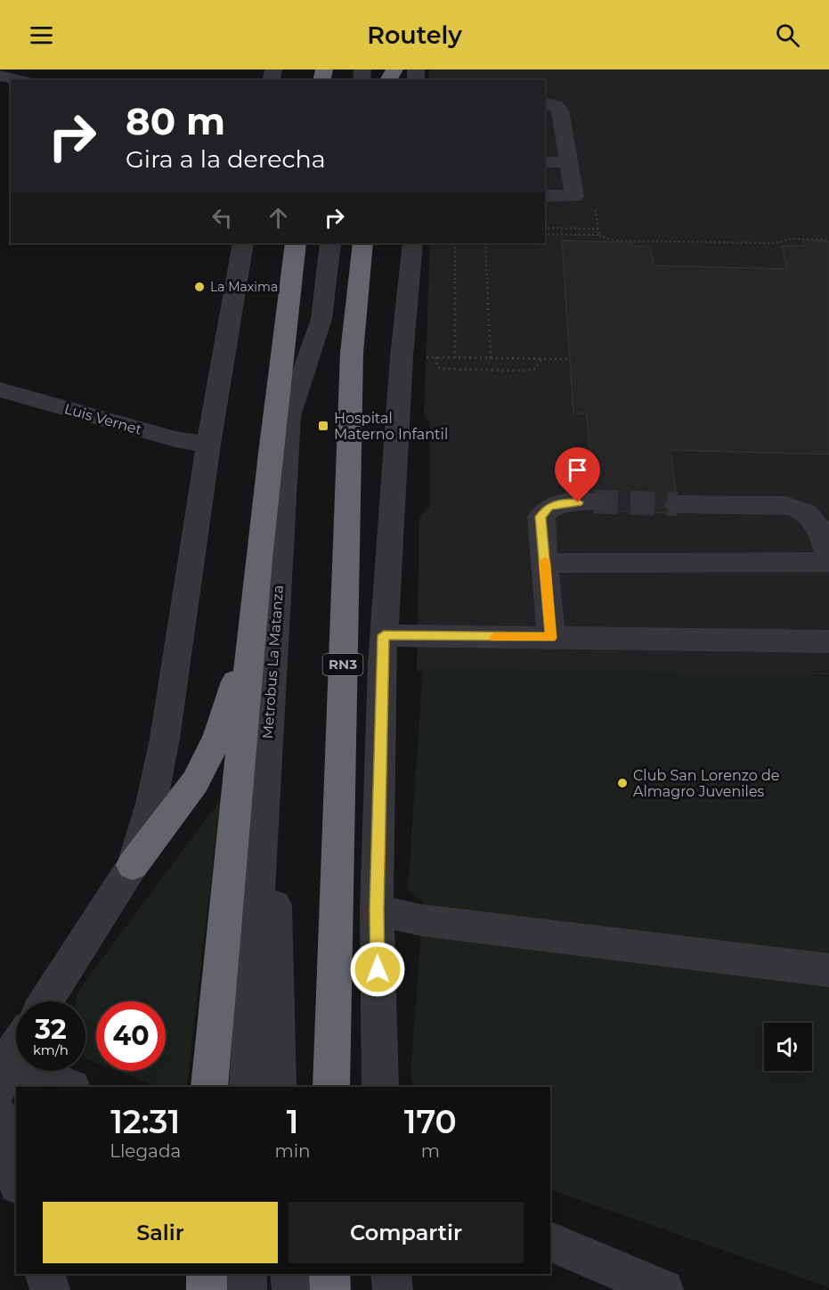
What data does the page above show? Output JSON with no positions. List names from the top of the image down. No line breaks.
{"streets":{"highway":["RN3"],"street":["Luis Vernet","Metrobus La Matanza"]},"places":{"other":["La Maxima","Club San Lorenzo de Almagro Juveniles"],"transit":["Hospital Materno Infantil"]},"page":{"header":"Routely","turn":["80 m","Gira a la derecha"],"speed":"32 km/h","limit":"40","eta":["12:31","Llegada","1","min","170","m"],"buttons":["Salir","Compartir"]}}
